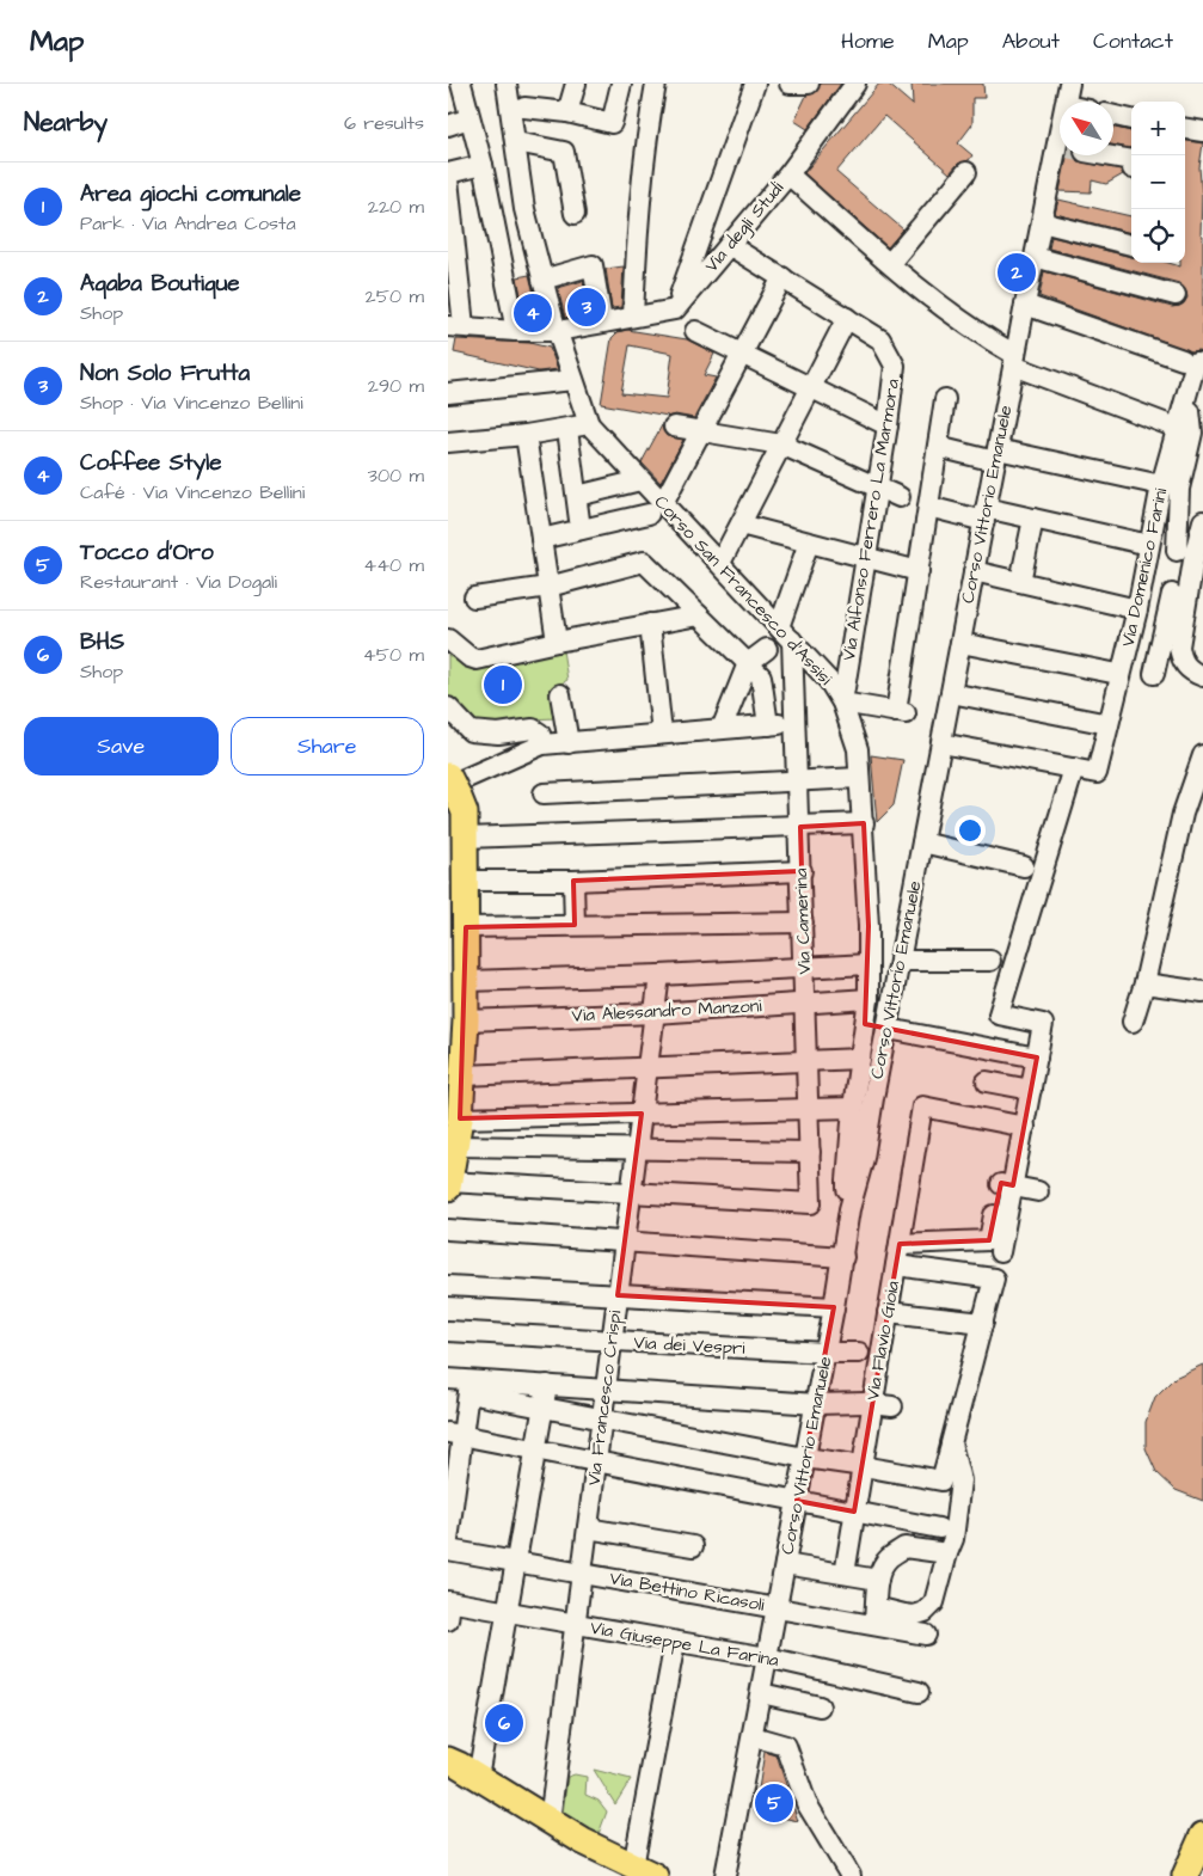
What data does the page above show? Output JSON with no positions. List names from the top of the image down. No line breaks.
{"streets":{"street":["Via degli Studi","Corso Vittorio Emanuele","Via Alfonso Ferrero La Marmora","Via Domenico Farini","Corso San Francesco d'Assisi","Via Camerina","Via Alessandro Manzoni","Via Flavio Gioia","Via dei Vespri","Via Francesco Crispi","Via Bettino Ricasoli","Via Giuseppe La Farina"]},"crossings":[["Via degli Studi","Via Alfonso Ferrero La Marmora"],["Corso Vittorio Emanuele","Via Domenico Farini"],["Corso Vittorio Emanuele","Corso San Francesco d'Assisi"],["Corso Vittorio Emanuele","Via dei Vespri"],["Corso Vittorio Emanuele","Via Bettino Ricasoli"],["Corso Vittorio Emanuele","Via Giuseppe La Farina"],["Via Alfonso Ferrero La Marmora","Corso San Francesco d'Assisi"],["Corso San Francesco d'Assisi","Via Camerina"],["Corso San Francesco d'Assisi","Via Alessandro Manzoni"],["Via Camerina","Via Alessandro Manzoni"],["Via Camerina","Via Francesco Crispi"],["Via Alessandro Manzoni","Via Francesco Crispi"],["Via dei Vespri","Via Francesco Crispi"],["Via Francesco Crispi","Via Bettino Ricasoli"],["Via Francesco Crispi","Via Giuseppe La Farina"]],"north":"top left","page":{"header":"Map","nav":["Home","Map","About","Contact"],"heading":["Nearby","6 results"],"map_buttons":["+","−"],"list":[{"mark":"1","name":"Area giochi comunale","note":"Park · Via Andrea Costa","value":"220 m"},{"mark":"2","name":"Aqaba Boutique","note":"Shop","value":"250 m"},{"mark":"3","name":"Non Solo Frutta","note":"Shop · Via Vincenzo Bellini","value":"290 m"},{"mark":"4","name":"Coffee Style","note":"Café · Via Vincenzo Bellini","value":"300 m"},{"mark":"5","name":"Tocco d'Oro","note":"Restaurant · Via Dogali","value":"440 m"},{"mark":"6","name":"BHS","note":"Shop","value":"450 m"}],"pins":["2","3","4","1","6","5"],"buttons":["Save","Share"]}}
